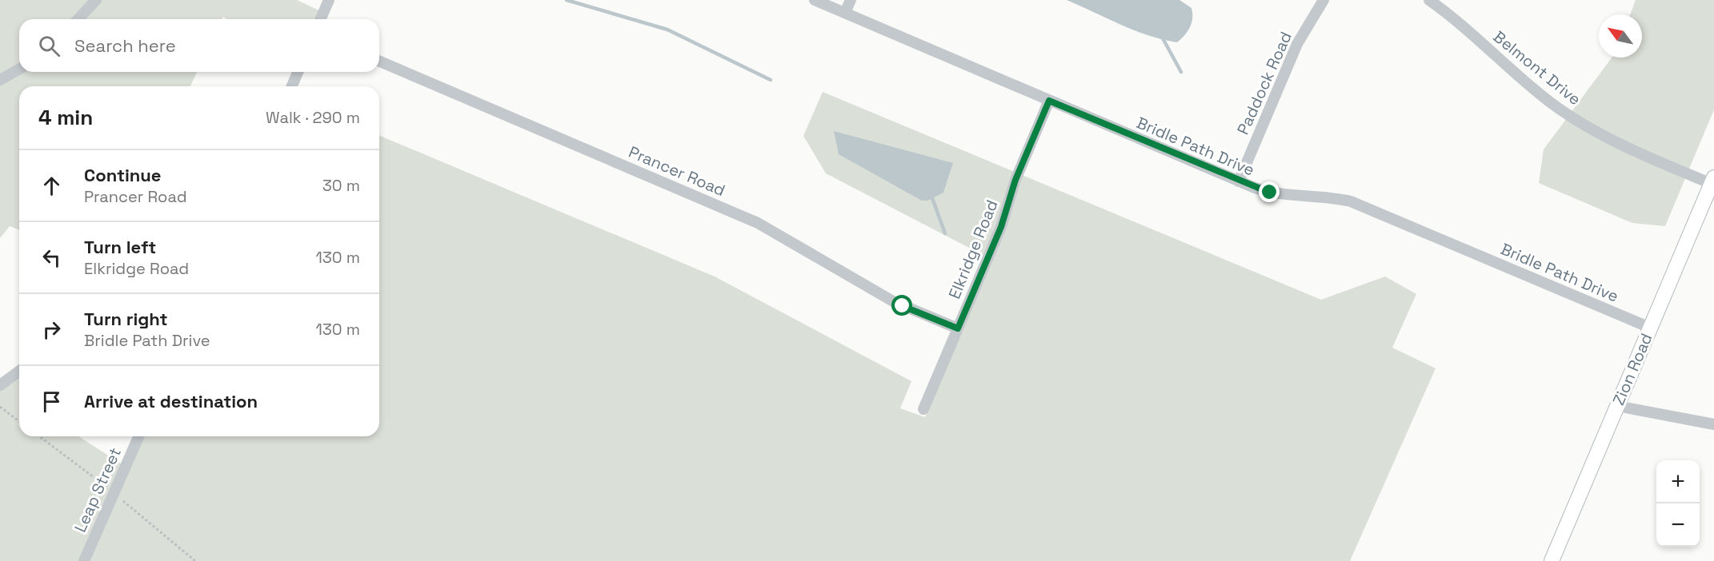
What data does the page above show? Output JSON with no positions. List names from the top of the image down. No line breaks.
{"streets":{"street":["Belmont Drive","Paddock Road","Bridle Path Drive","Prancer Road","Elkridge Road","Zion Road","Leap Street"]},"crossings":[["Belmont Drive","Zion Road"],["Paddock Road","Bridle Path Drive"],["Bridle Path Drive","Elkridge Road"],["Bridle Path Drive","Zion Road"],["Prancer Road","Elkridge Road"]],"north":"top left","page":{"search":"Search here","heading":["4 min","Walk · 290 m"],"list":[["Continue","Prancer Road","30 m"],["Turn left","Elkridge Road","130 m"],["Turn right","Bridle Path Drive","130 m"],"Arrive at destination"],"map_buttons":["+","−"]}}
